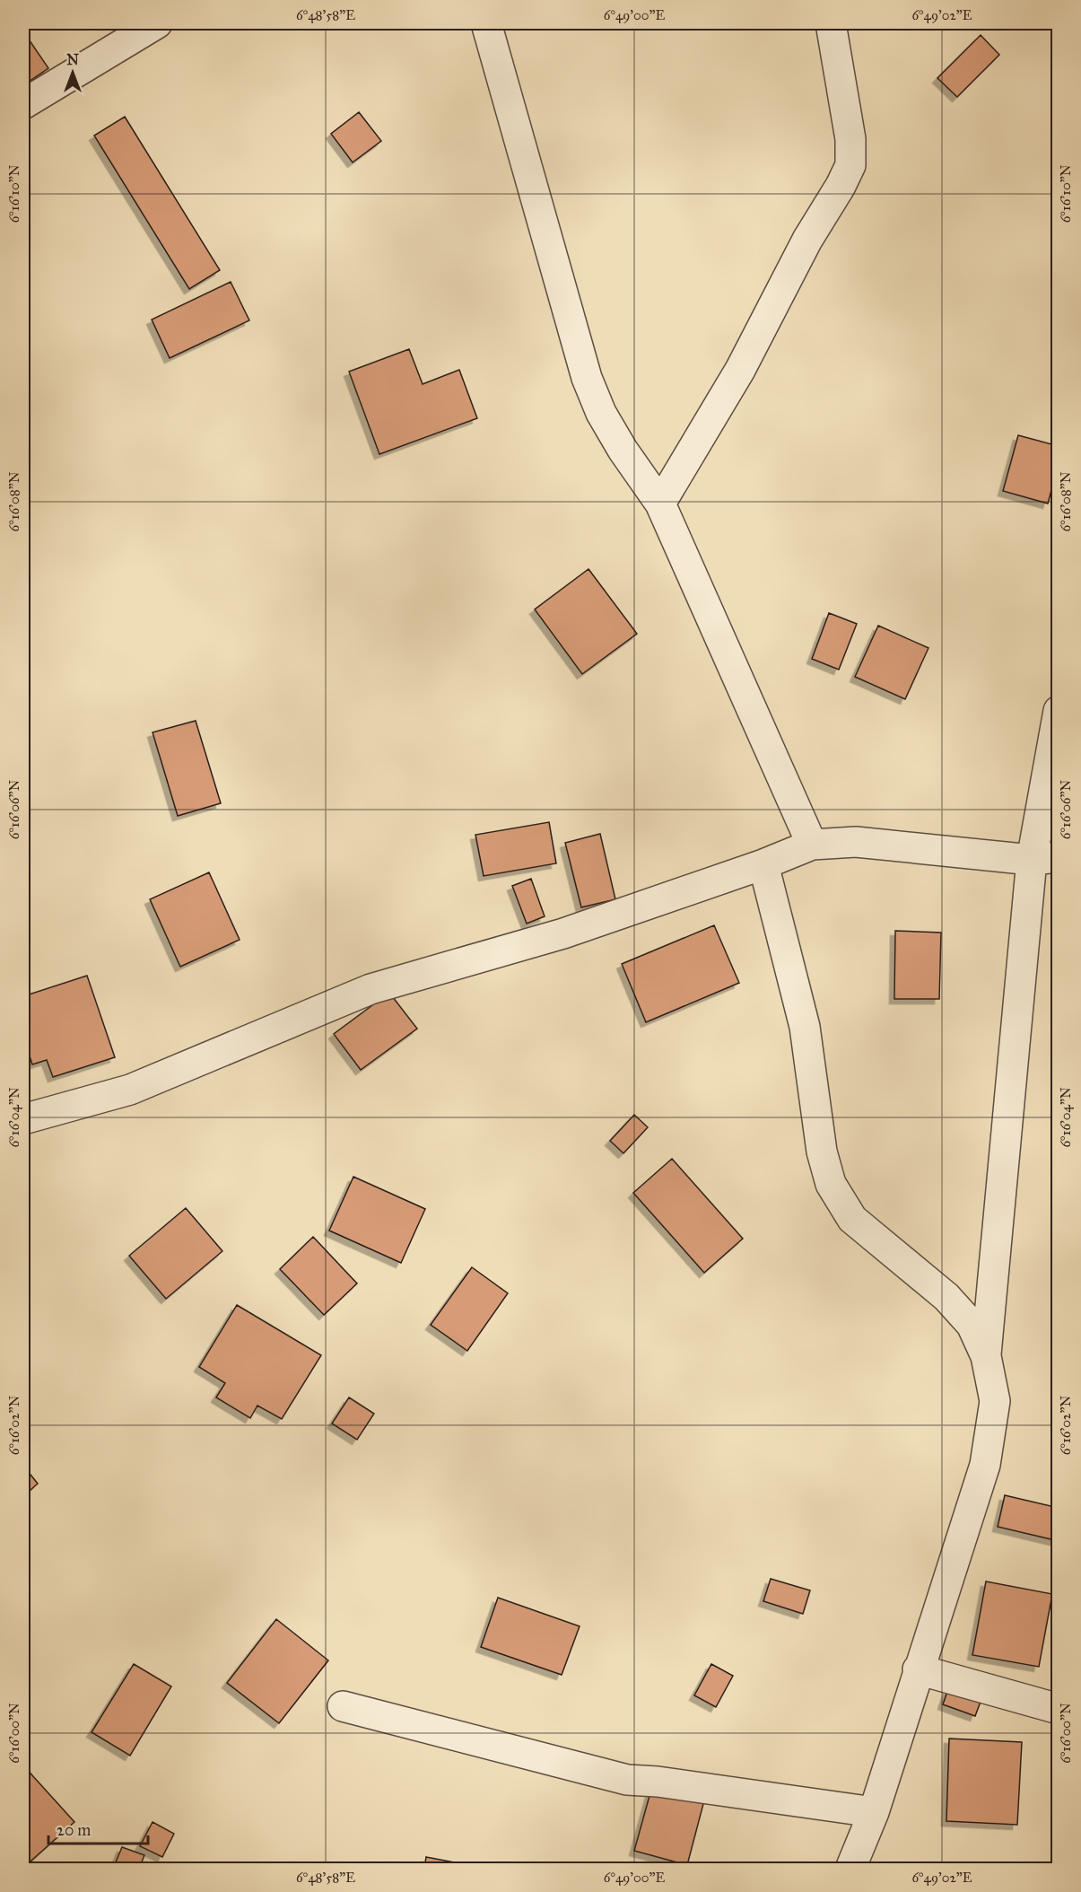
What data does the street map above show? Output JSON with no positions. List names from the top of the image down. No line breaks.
{"scale_bar":"20 m","north":"top","coordinates":["6°48'58\"E","6°49'00\"E","6°49'02\"E","6°16'10\"N","6°16'08\"N","6°16'06\"N","6°16'04\"N","6°16'02\"N","6°16'00\"N"]}
